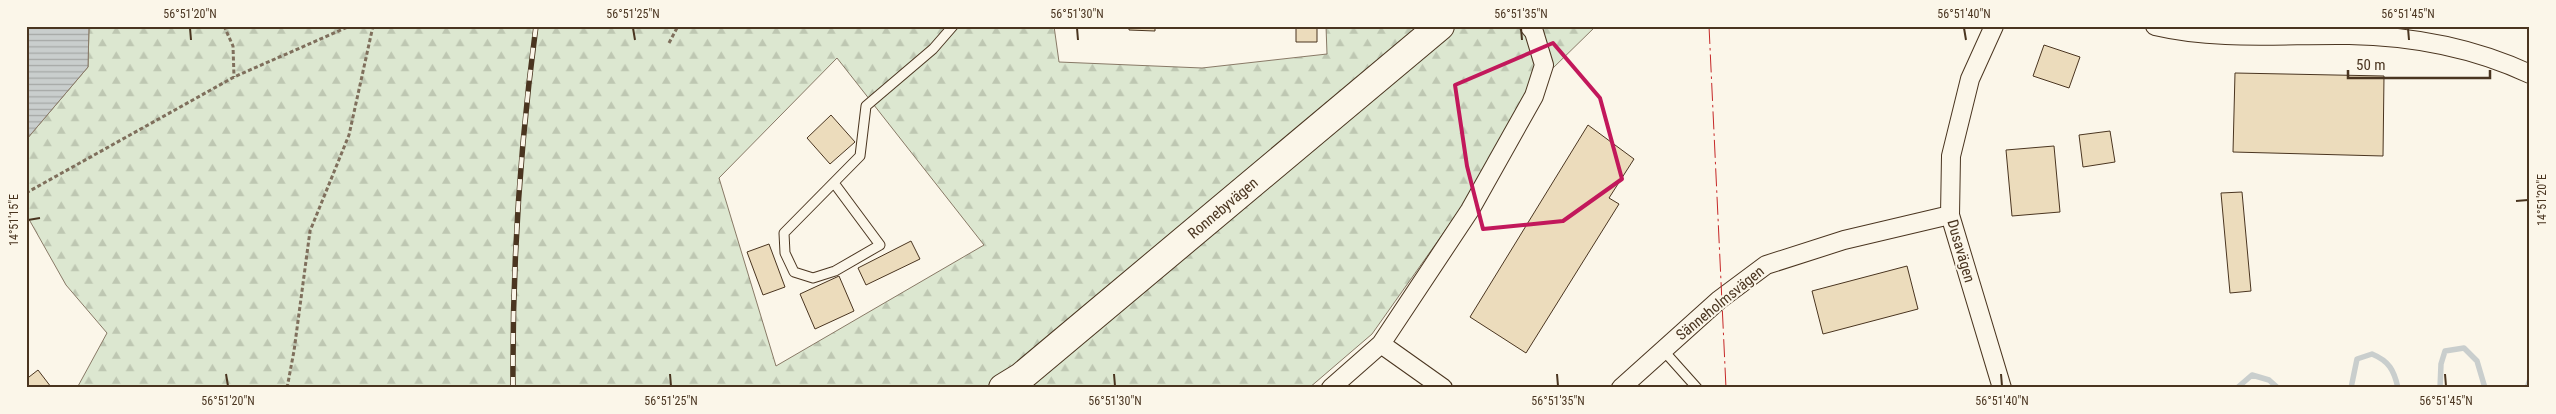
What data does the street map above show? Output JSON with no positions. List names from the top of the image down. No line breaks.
{"streets":{"main road":["Ronnebyvägen"],"street":["Dusavägen","Sänneholmsvägen"]},"crossings":[["Dusavägen","Sänneholmsvägen"]],"scale_bar":"50 m","coordinates":["56°51'20\"N","56°51'25\"N","56°51'30\"N","56°51'35\"N","56°51'40\"N","56°51'45\"N","14°51'20\"E","14°51'15\"E"]}
